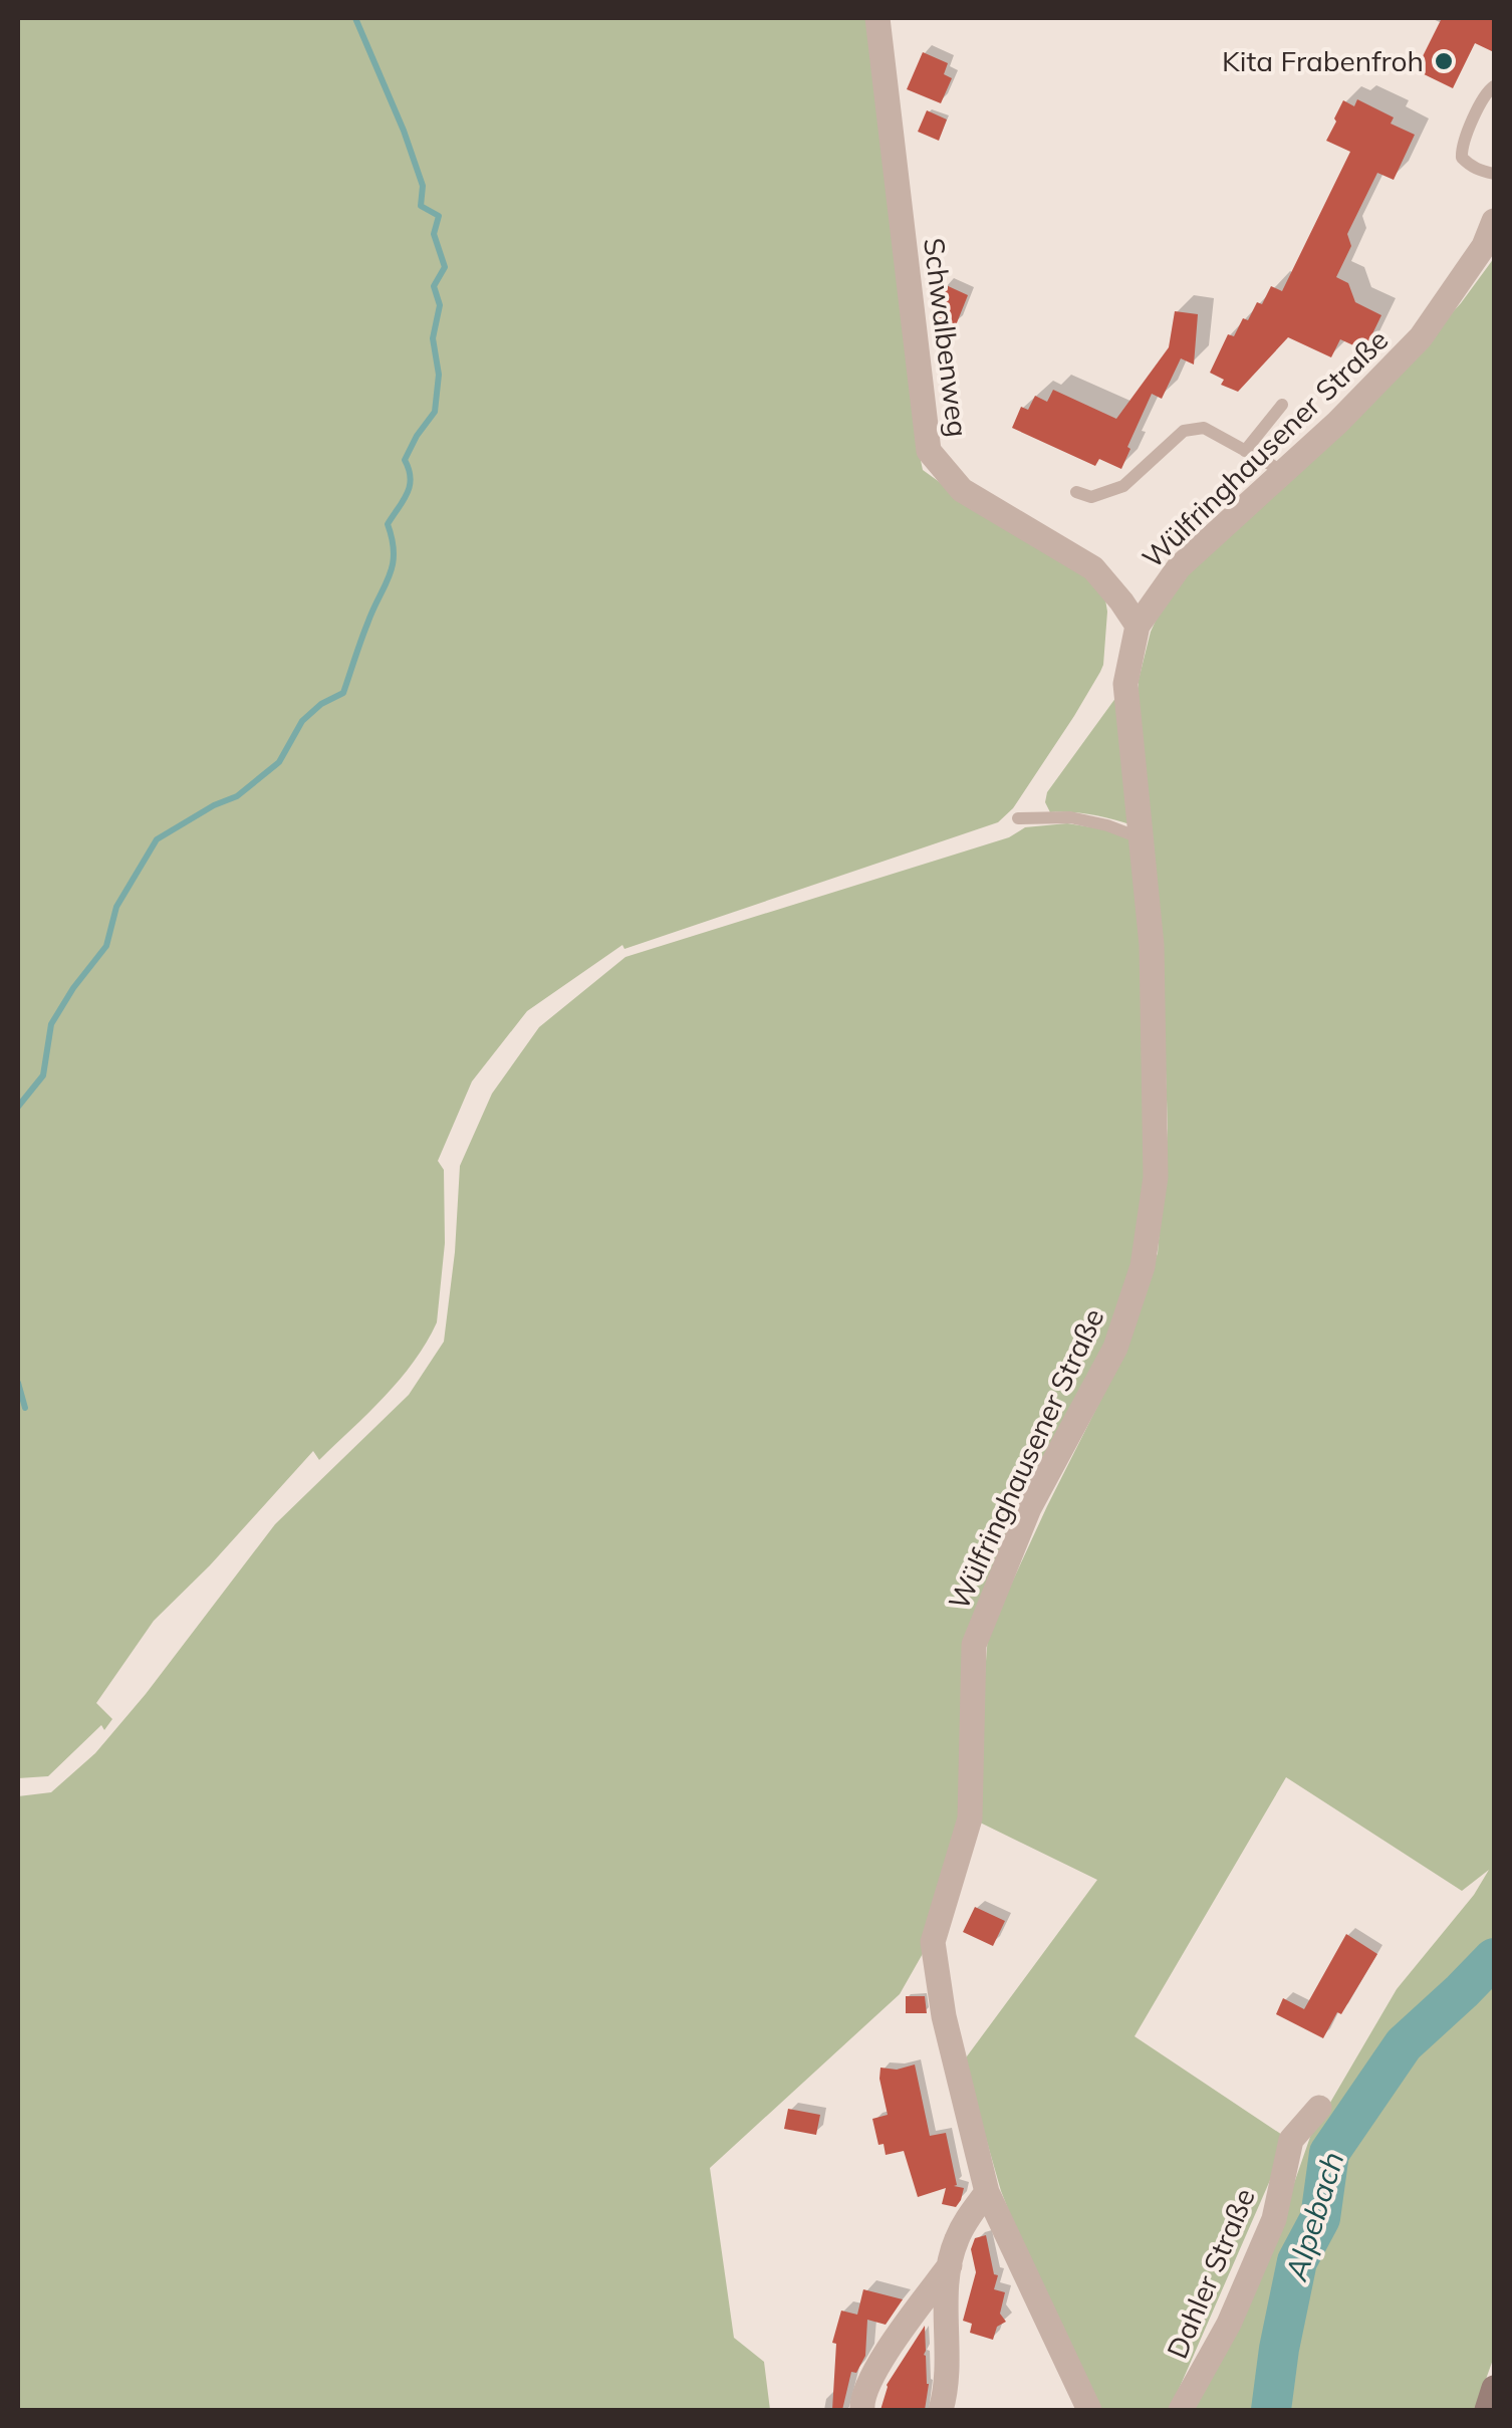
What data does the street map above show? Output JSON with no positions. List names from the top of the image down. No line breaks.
{"streets":{"street":["Schwalbenweg","Wülfringhausener Straße","Dahler Straße"]},"crossings":[["Schwalbenweg","Wülfringhausener Straße"]],"water":["Alpebach"],"places":["Kita Frabenfroh"]}
